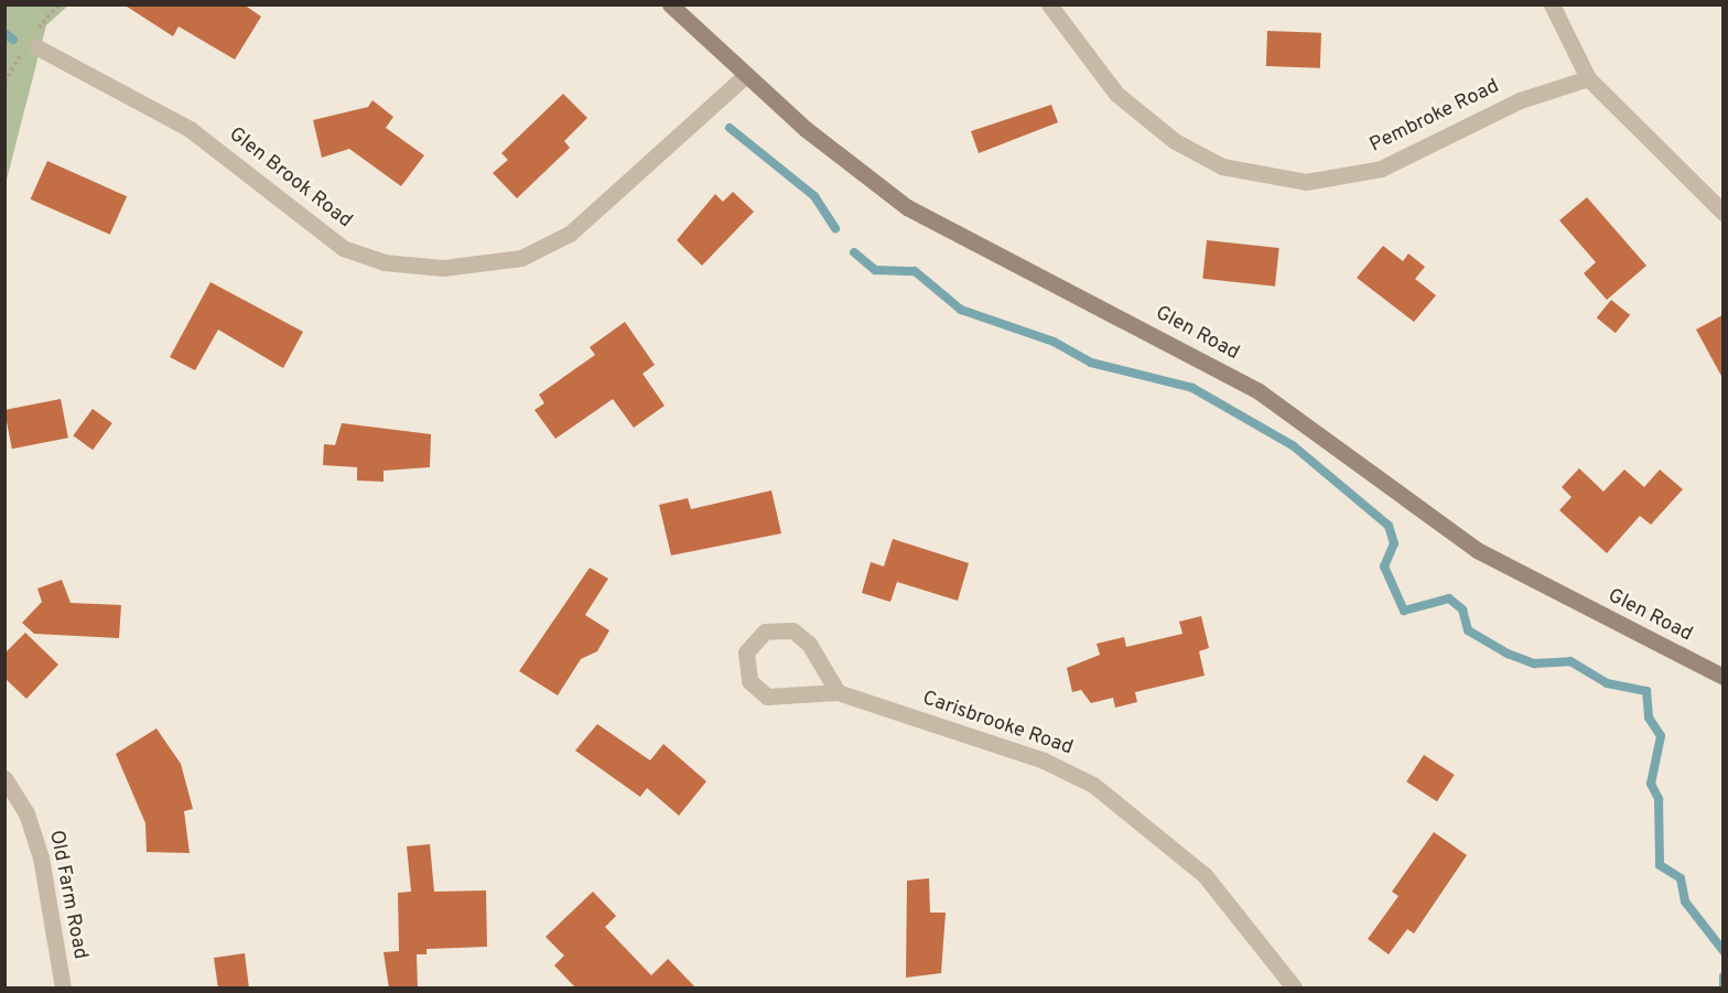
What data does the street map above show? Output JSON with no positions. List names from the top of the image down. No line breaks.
{"streets":{"street":["Pembroke Road","Glen Brook Road","Glen Road","Carisbrooke Road","Old Farm Road"]},"crossings":[["Glen Brook Road","Glen Road"]]}
